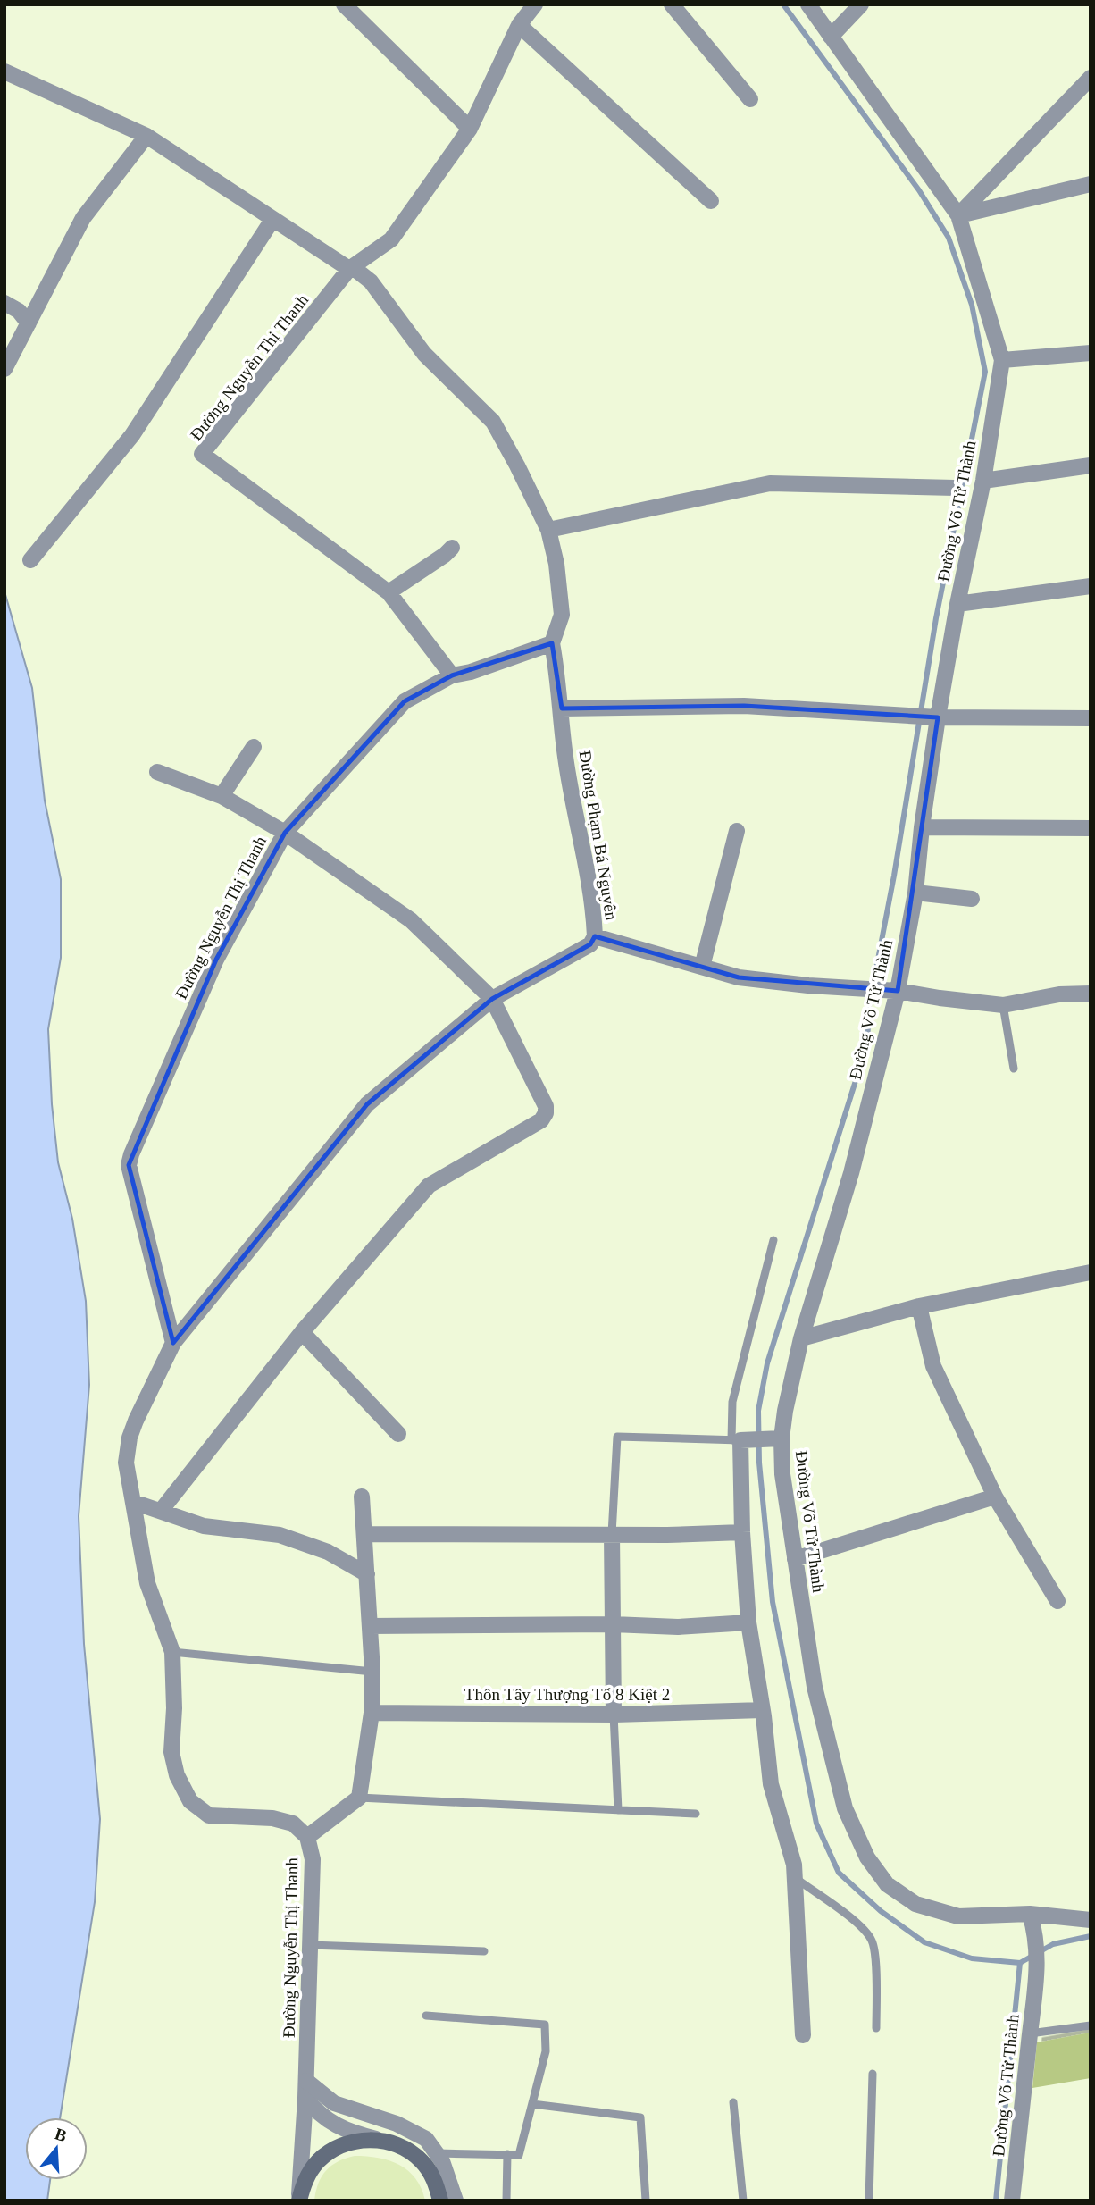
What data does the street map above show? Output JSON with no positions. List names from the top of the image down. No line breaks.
{"streets":{"street":["Đường Nguyễn Thị Thanh","Đường Võ Tử Thành","Đường Phạm Bá Nguyên","Thôn Tây Thượng Tổ 8 Kiệt 2"]},"crossings":[["Đường Võ Tử Thành","Đường Phạm Bá Nguyên"]],"north":"top"}
